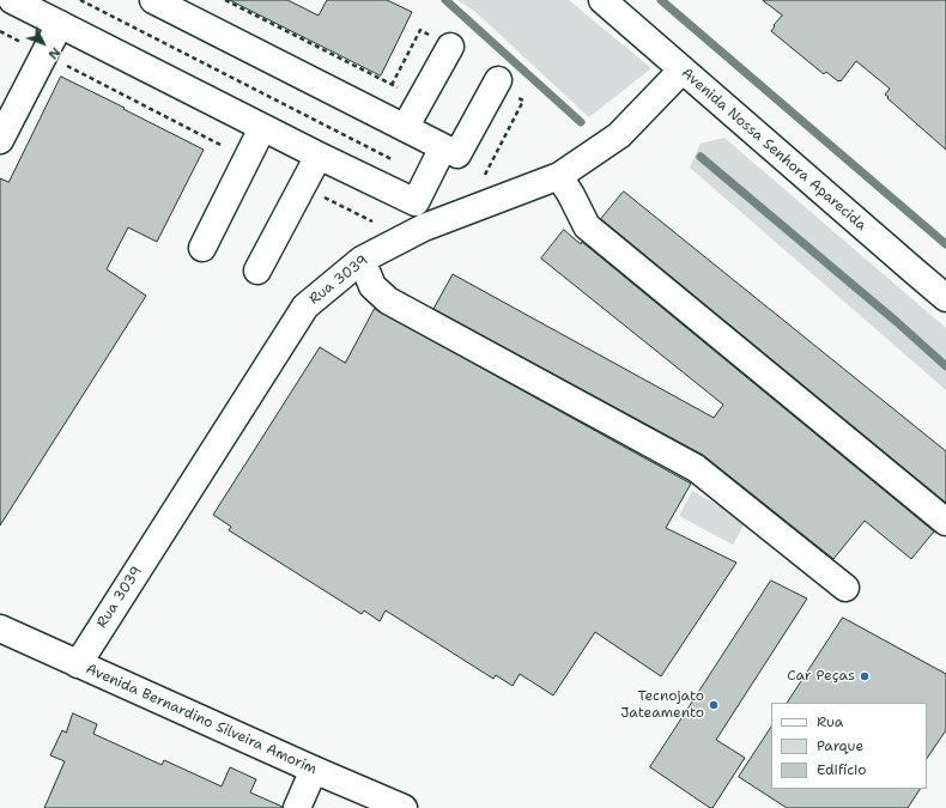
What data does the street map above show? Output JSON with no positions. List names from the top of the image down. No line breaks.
{"streets":{"street":["Avenida Nossa Senhora Aparecida","Rua 3039","Avenida Bernardino Silveira Amorim"]},"crossings":[["Avenida Nossa Senhora Aparecida","Rua 3039"],["Rua 3039","Avenida Bernardino Silveira Amorim"]],"places":["Car Peças","Tecnojato Jateamento"],"legend":["Rua","Parque","Edifício"],"north":"bottom right"}
